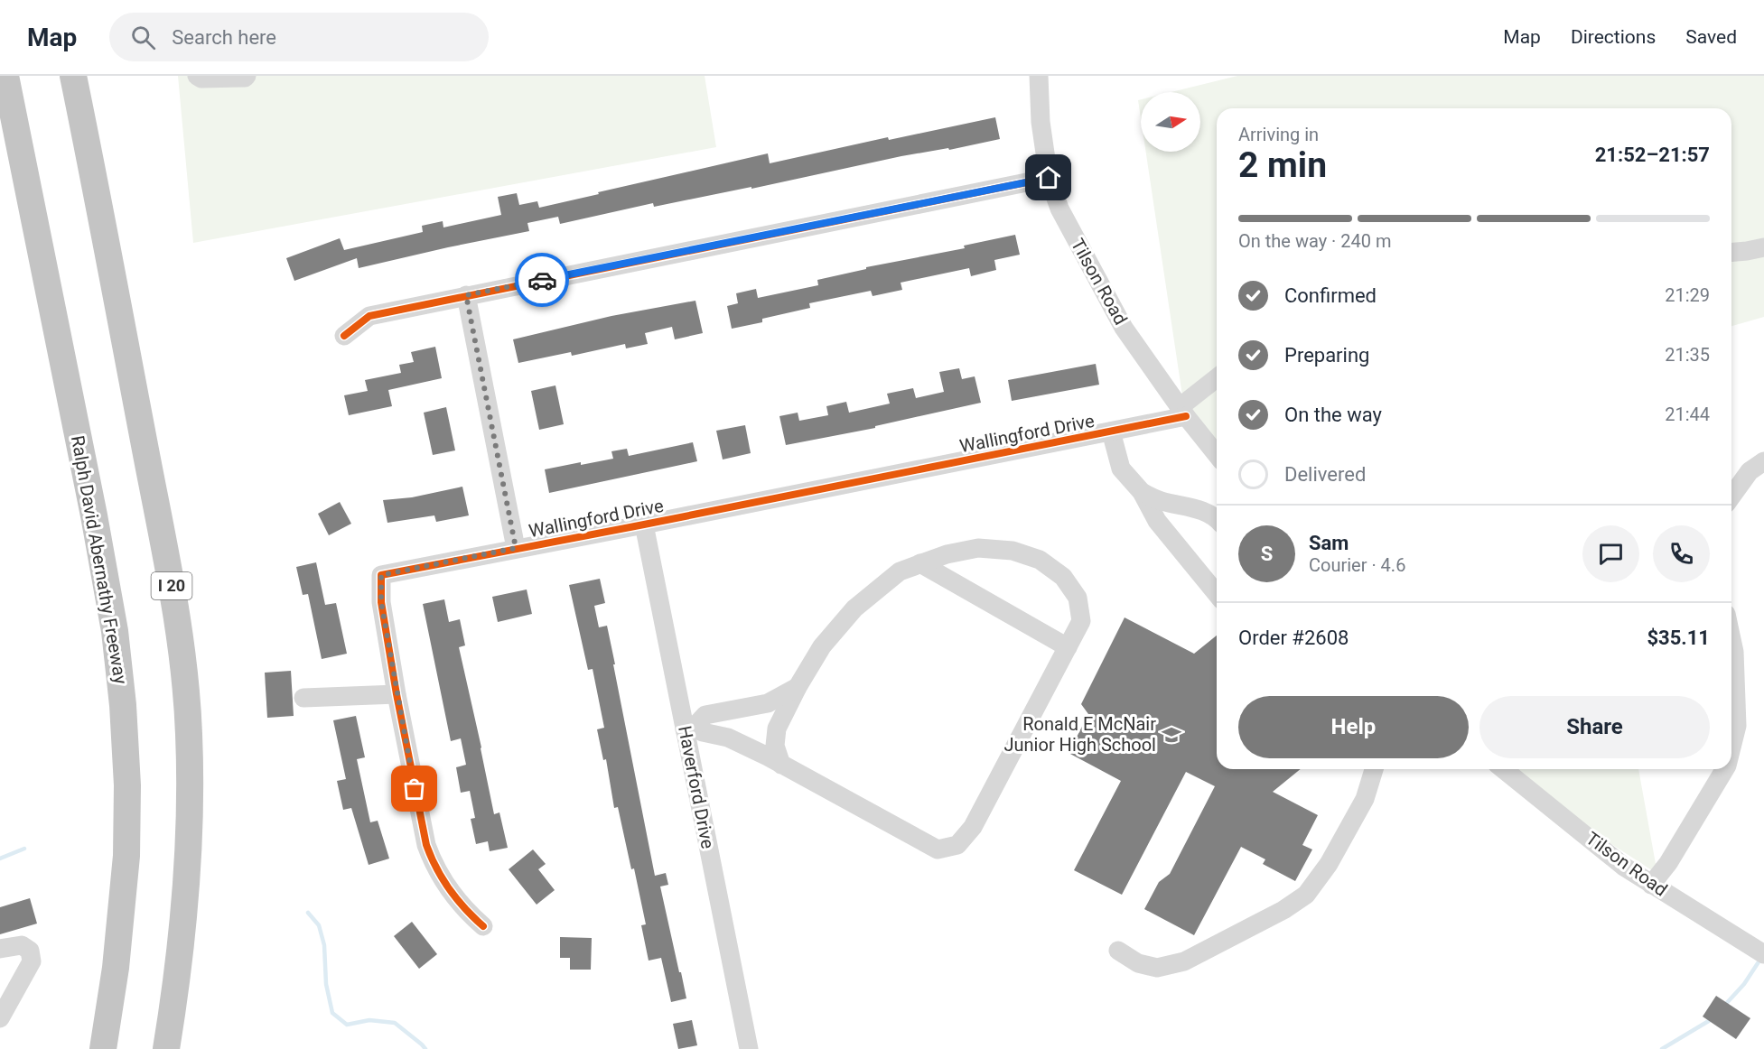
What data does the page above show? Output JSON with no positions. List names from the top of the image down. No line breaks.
{"streets":{"highway":["Ralph David Abernathy Freeway","I 20"],"street":["Tilson Road","Wallingford Drive","Haverford Drive"]},"crossings":[["Tilson Road","Wallingford Drive"],["Wallingford Drive","Haverford Drive"]],"places":{"school or university":["Ronald E McNair Junior High School"]},"north":"right","page":{"header":"Map","search":"Search here","nav":["Map","Directions","Saved"],"heading":["2 min","Arriving in","21:52–21:57"],"panel":["Sam","Courier · 4.6","Order #2608","$35.11"],"bar":"On the way · 240 m","list":[["Confirmed","21:29"],["Preparing","21:35"],["On the way","21:44"],"Delivered"],"round":"S","buttons":["Help","Share"]}}
